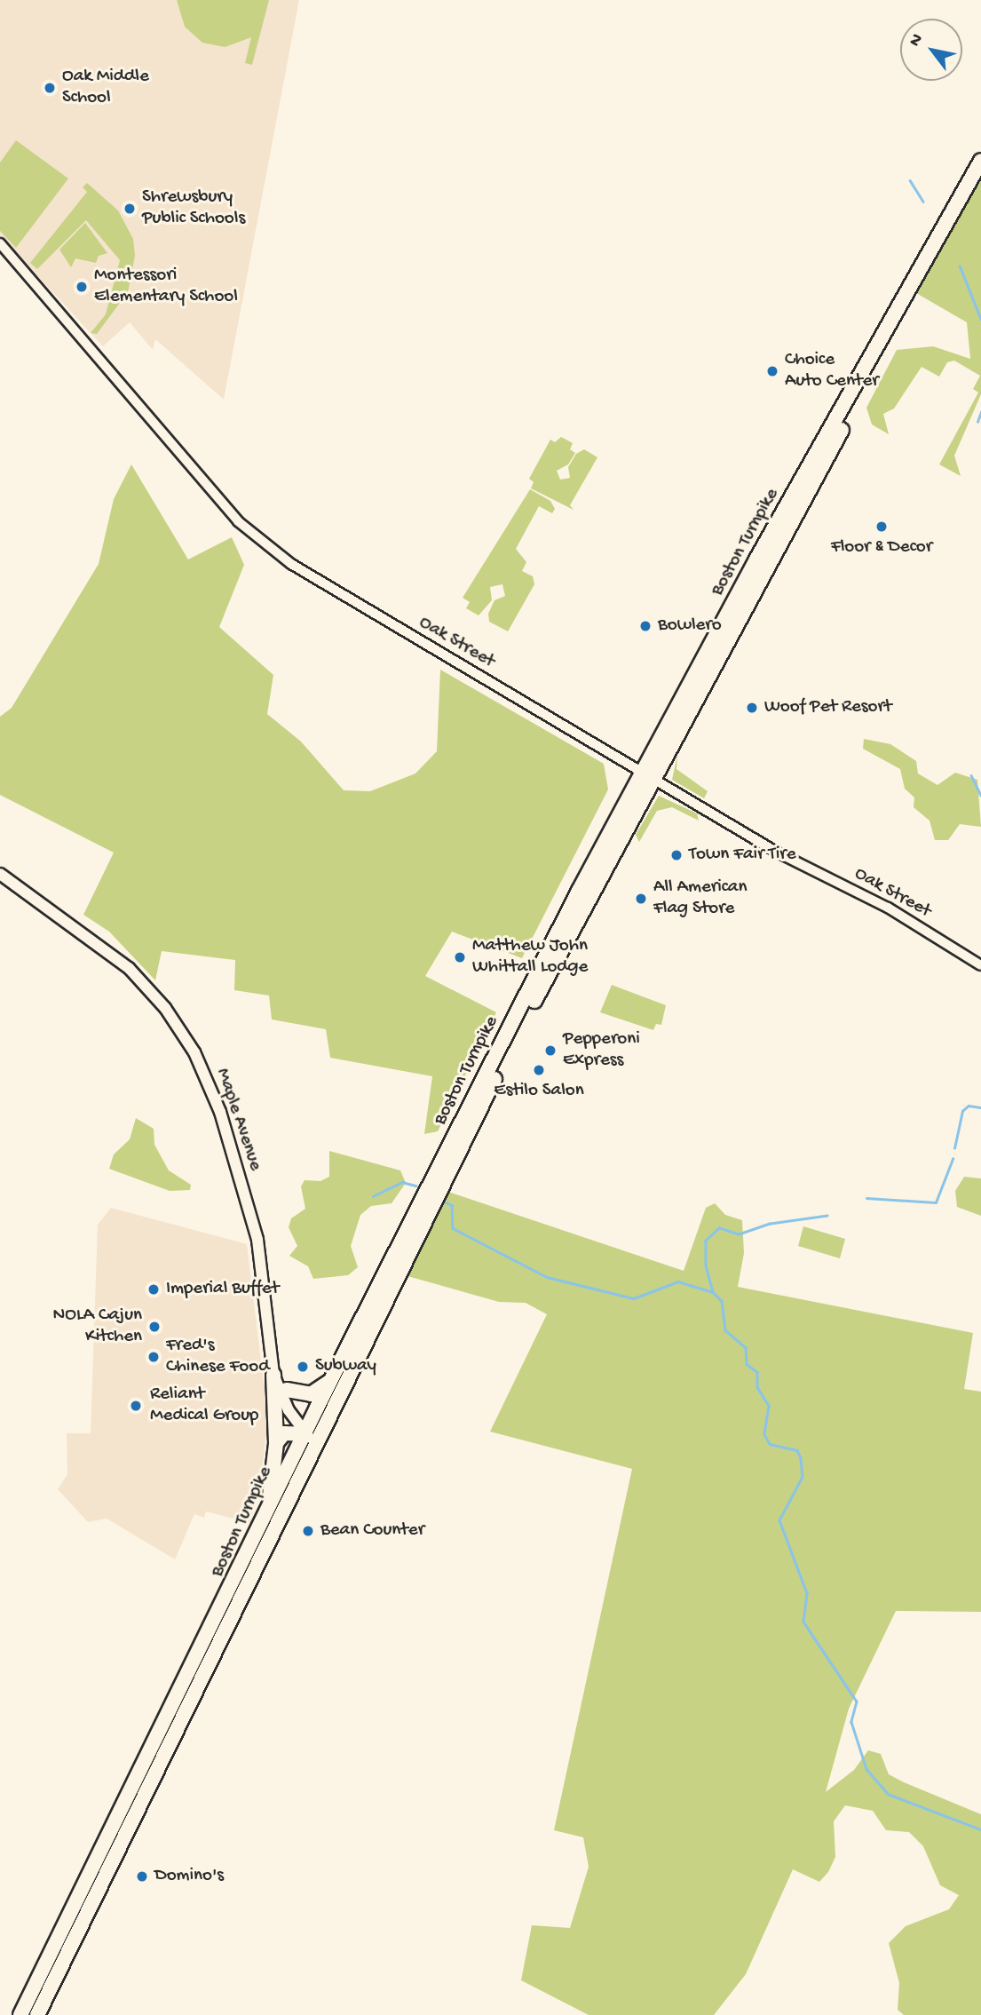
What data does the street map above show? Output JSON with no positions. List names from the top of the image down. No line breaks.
{"streets":{"highway":["Boston Turnpike"],"main road":["Maple Avenue"],"street":["Oak Street"]},"crossings":[["Boston Turnpike","Oak Street"],["Boston Turnpike","Maple Avenue"]],"places":["Oak Middle School","Shrewsbury Public Schools","Montessori Elementary School","Choice Auto Center","Floor & Decor","Bowlero","Woof Pet Resort","Town Fair Tire","All American Flag Store","Matthew John Whittall Lodge","Pepperoni Express","Estilo Salon","Imperial Buffet","NOLA Cajun Kitchen","Fred's Chinese Food","Subway","Reliant Medical Group","Bean Counter","Domino's"],"north":"top left"}
